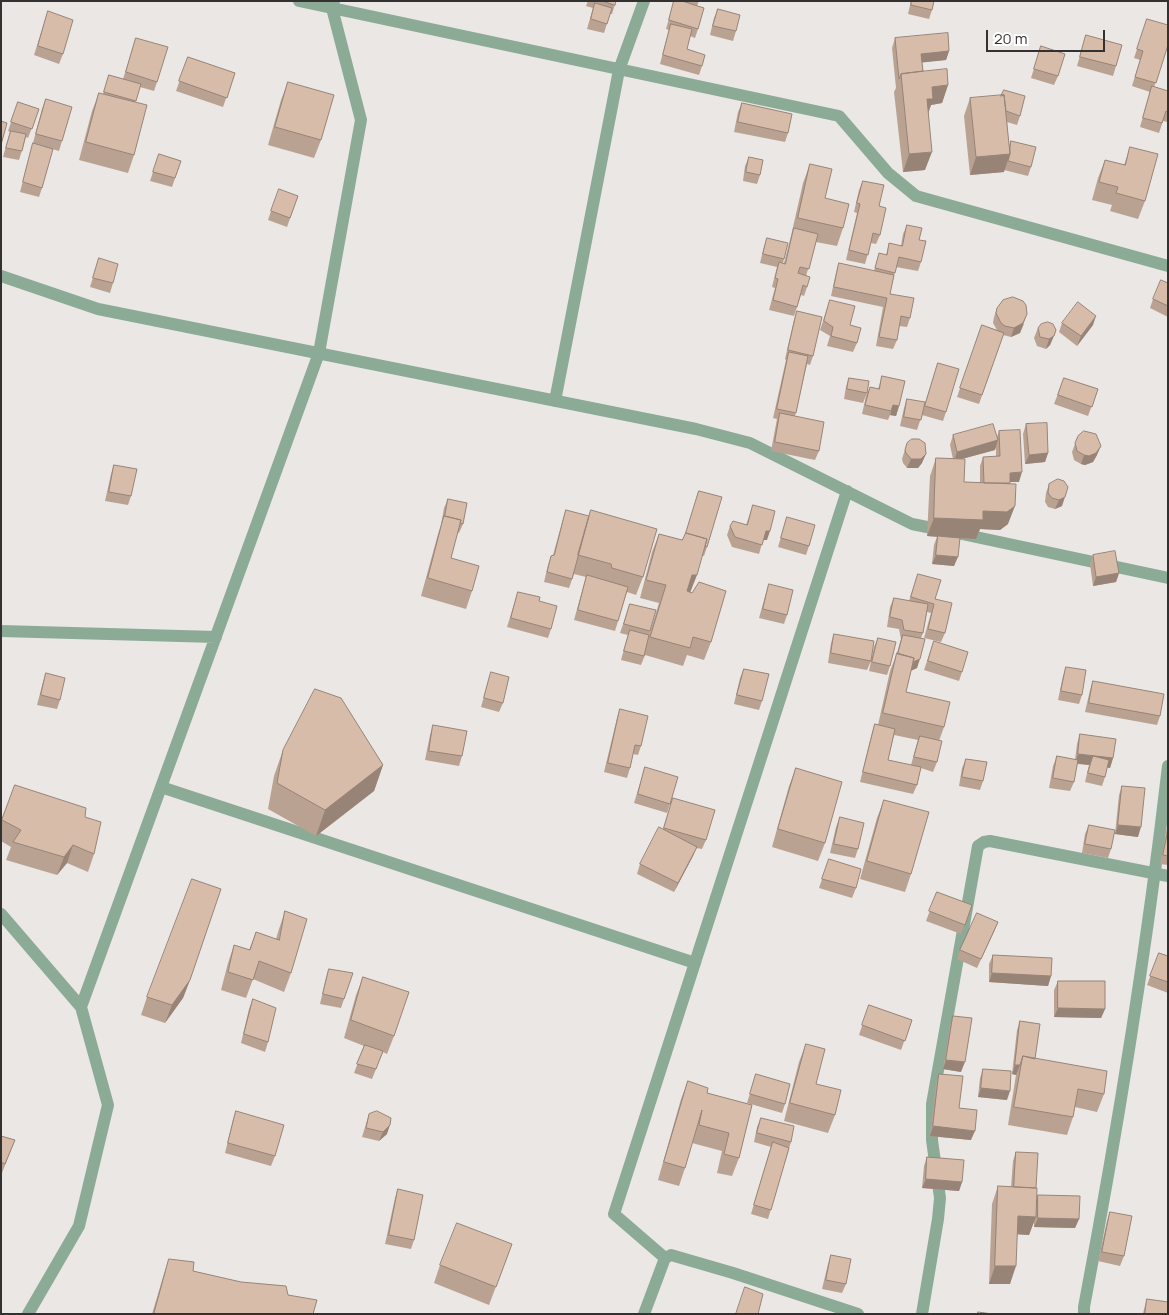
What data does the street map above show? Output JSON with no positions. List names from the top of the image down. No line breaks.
{"scale_bar":"20 m"}
